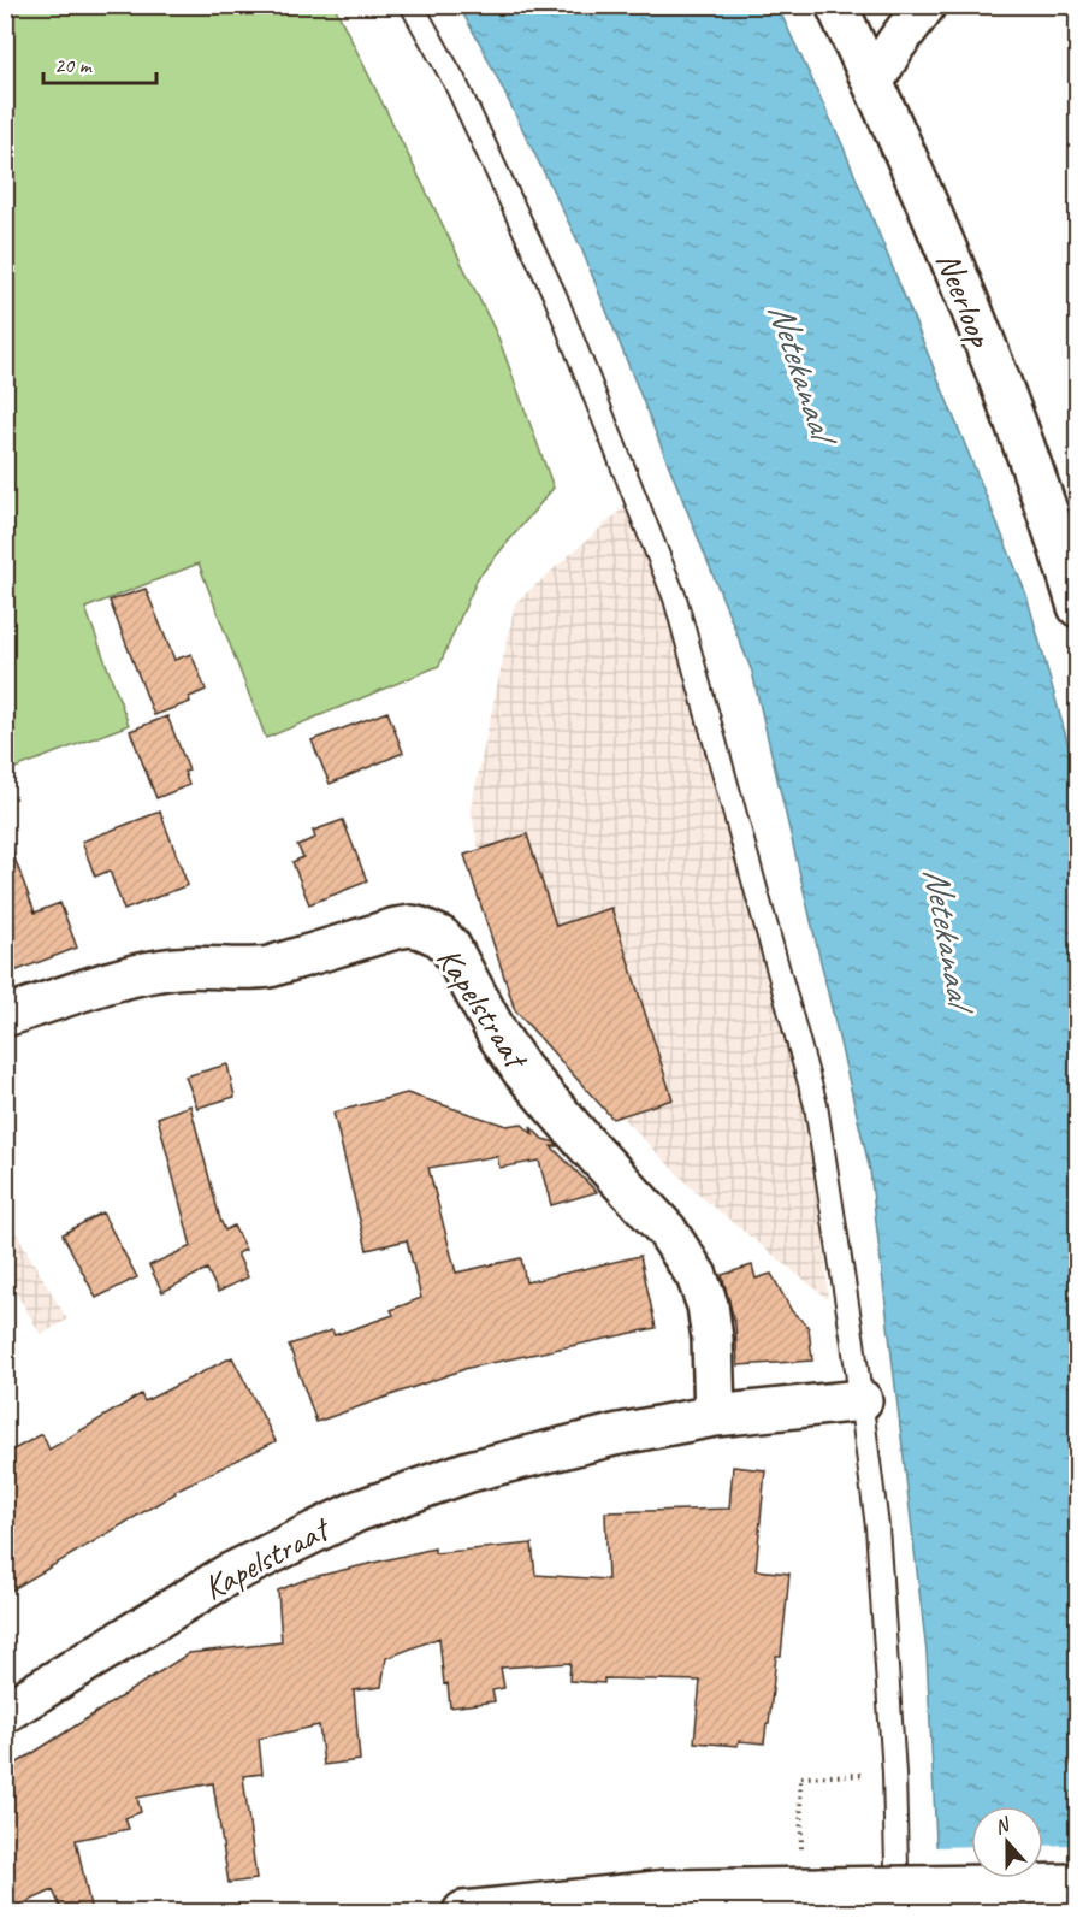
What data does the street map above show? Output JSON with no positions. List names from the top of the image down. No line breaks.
{"streets":{"street":["Neerloop","Kapelstraat"]},"water":["Netekanaal"],"scale_bar":"20 m","north":"top"}
